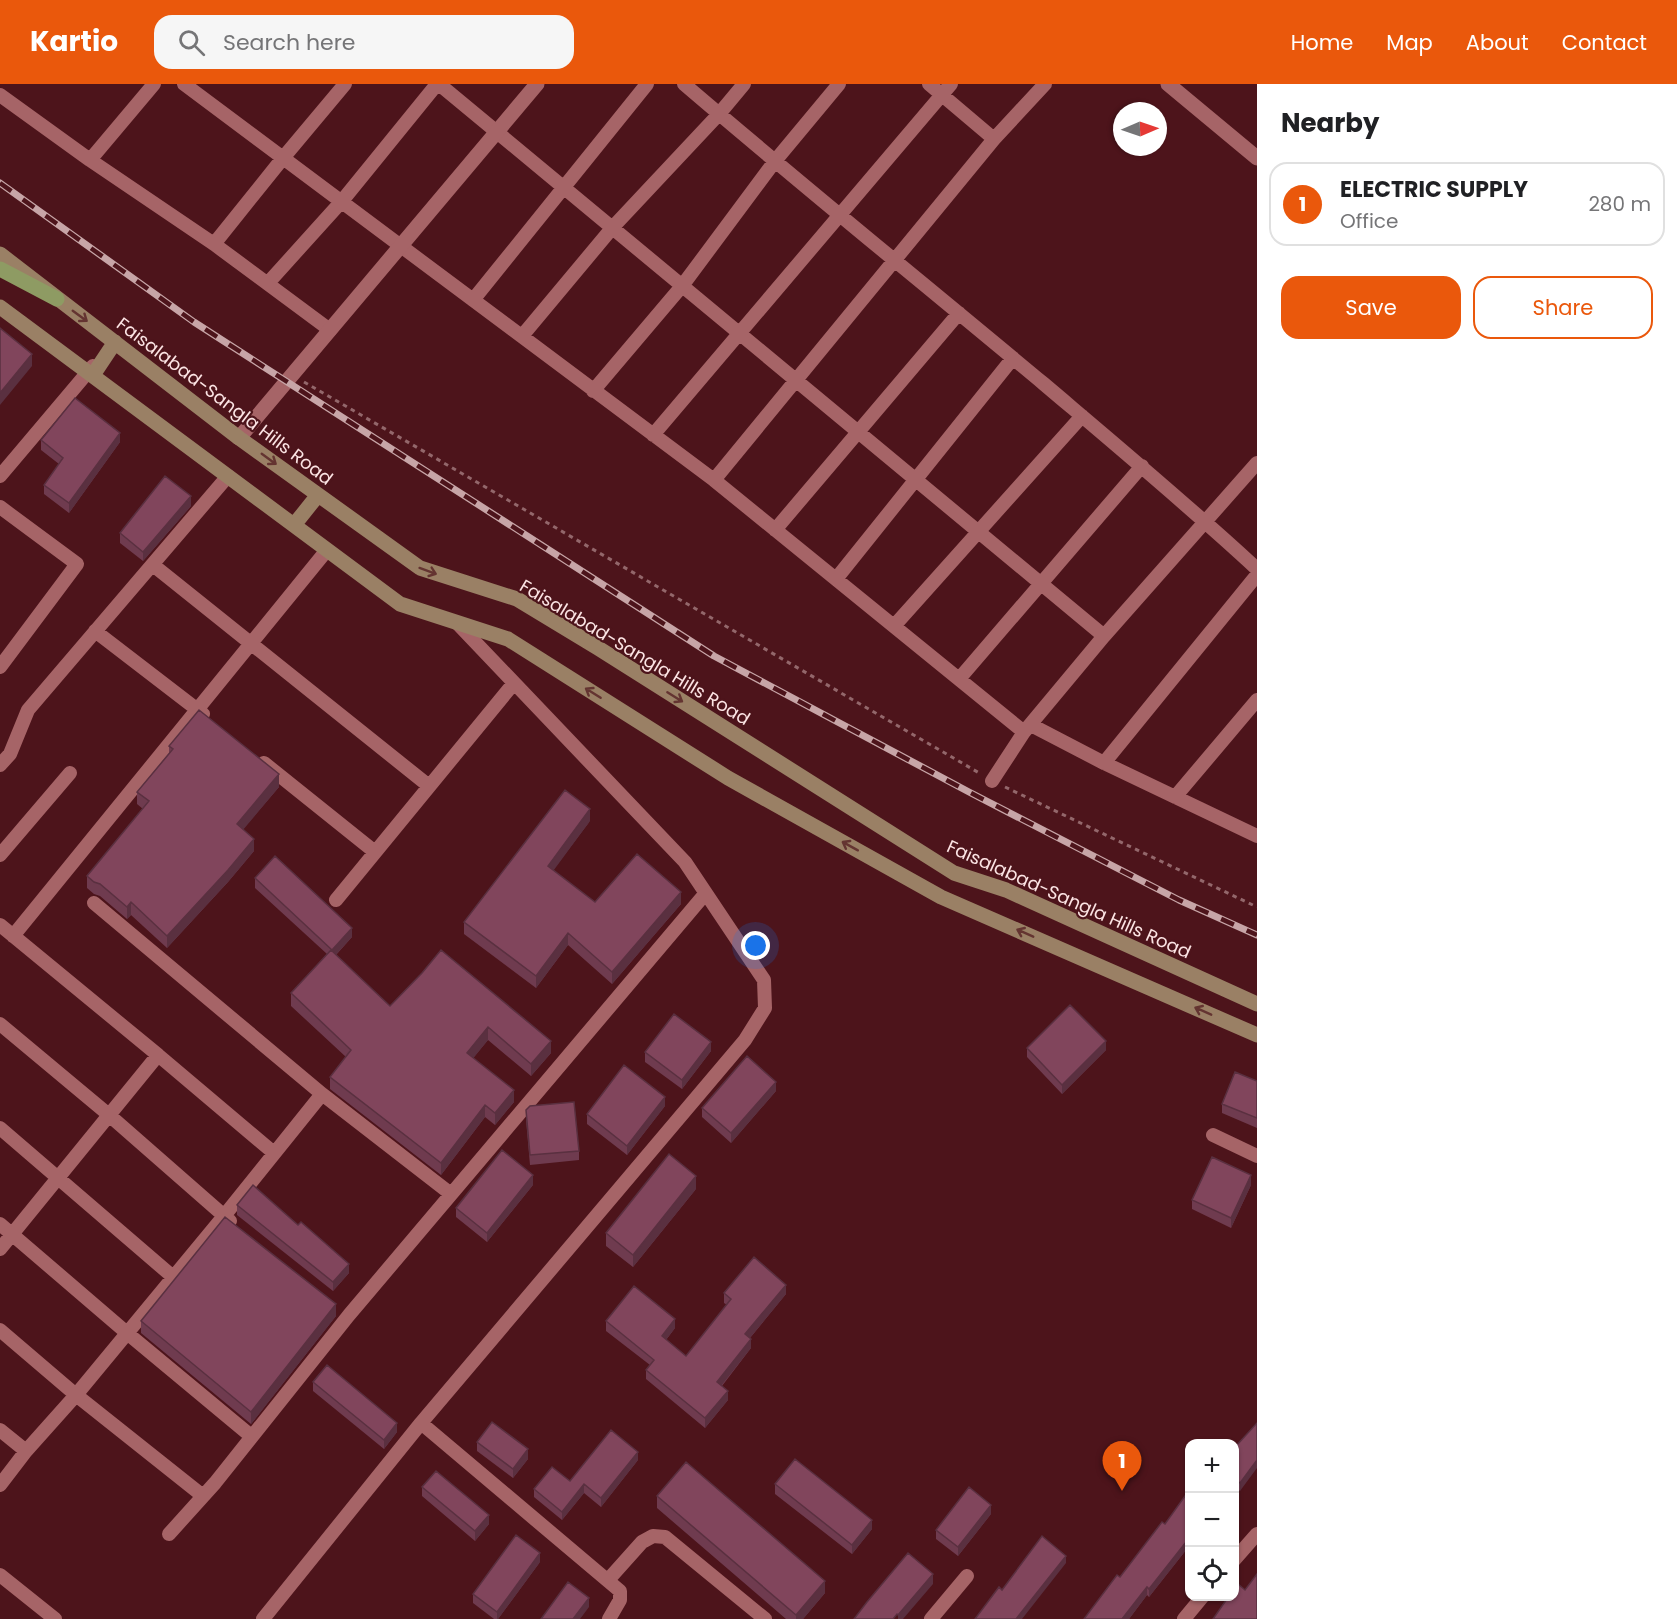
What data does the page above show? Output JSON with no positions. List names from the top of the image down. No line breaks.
{"streets":{"main road":["Faisalabad-Sangla Hills Road"]},"north":"right","page":{"header":"Kartio","search":"Search here","nav":["Home","Map","About","Contact"],"heading":"Nearby","list":[{"mark":"1","name":"ELECTRIC SUPPLY","note":"Office","value":"280 m"}],"buttons":["Save","Share"],"map_buttons":["+","−"],"pins":"1"}}
